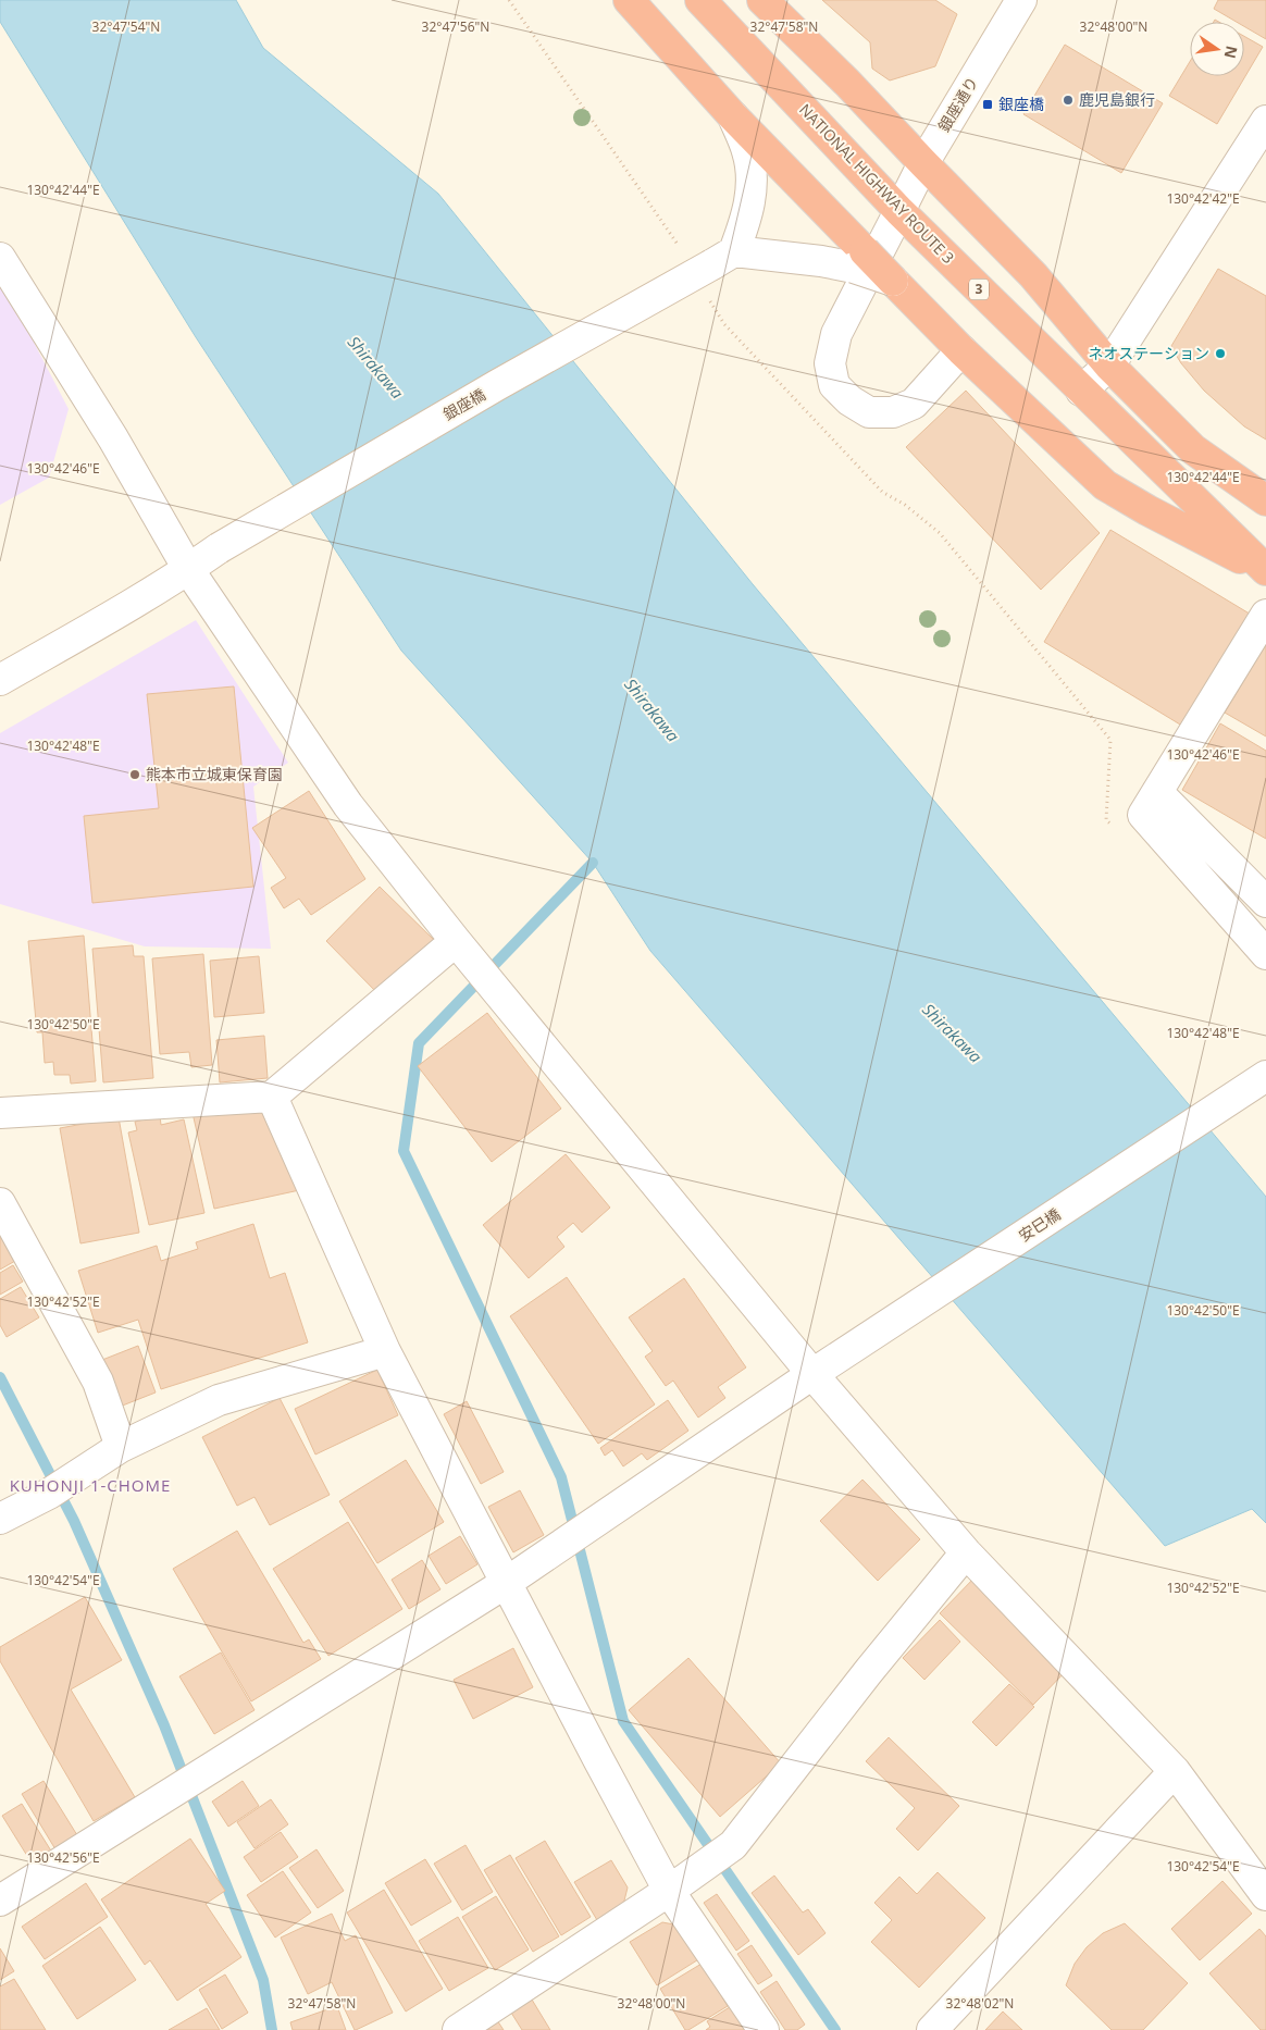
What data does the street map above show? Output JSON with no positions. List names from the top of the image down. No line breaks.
{"streets":{"highway":["NATIONAL HIGHWAY ROUTE 3","3"],"street":["銀座通り","銀座橋","安巳橋"]},"crossings":[["銀座通り","NATIONAL HIGHWAY ROUTE 3"],["銀座通り","3"],["NATIONAL HIGHWAY ROUTE 3","3"]],"districts":["KUHONJI 1-CHOME"],"water":["Shirakawa"],"places":{"other":["鹿児島銀行","ネオステーション","熊本市立城東保育園"],"transit":["銀座橋"]},"north":"right","coordinates":["32°47'54\"N","32°47'56\"N","32°47'58\"N","32°48'00\"N","130°42'44\"E","130°42'42\"E","130°42'46\"E","130°42'48\"E","130°42'50\"E","130°42'52\"E","130°42'54\"E","130°42'56\"E","32°48'02\"N"]}
